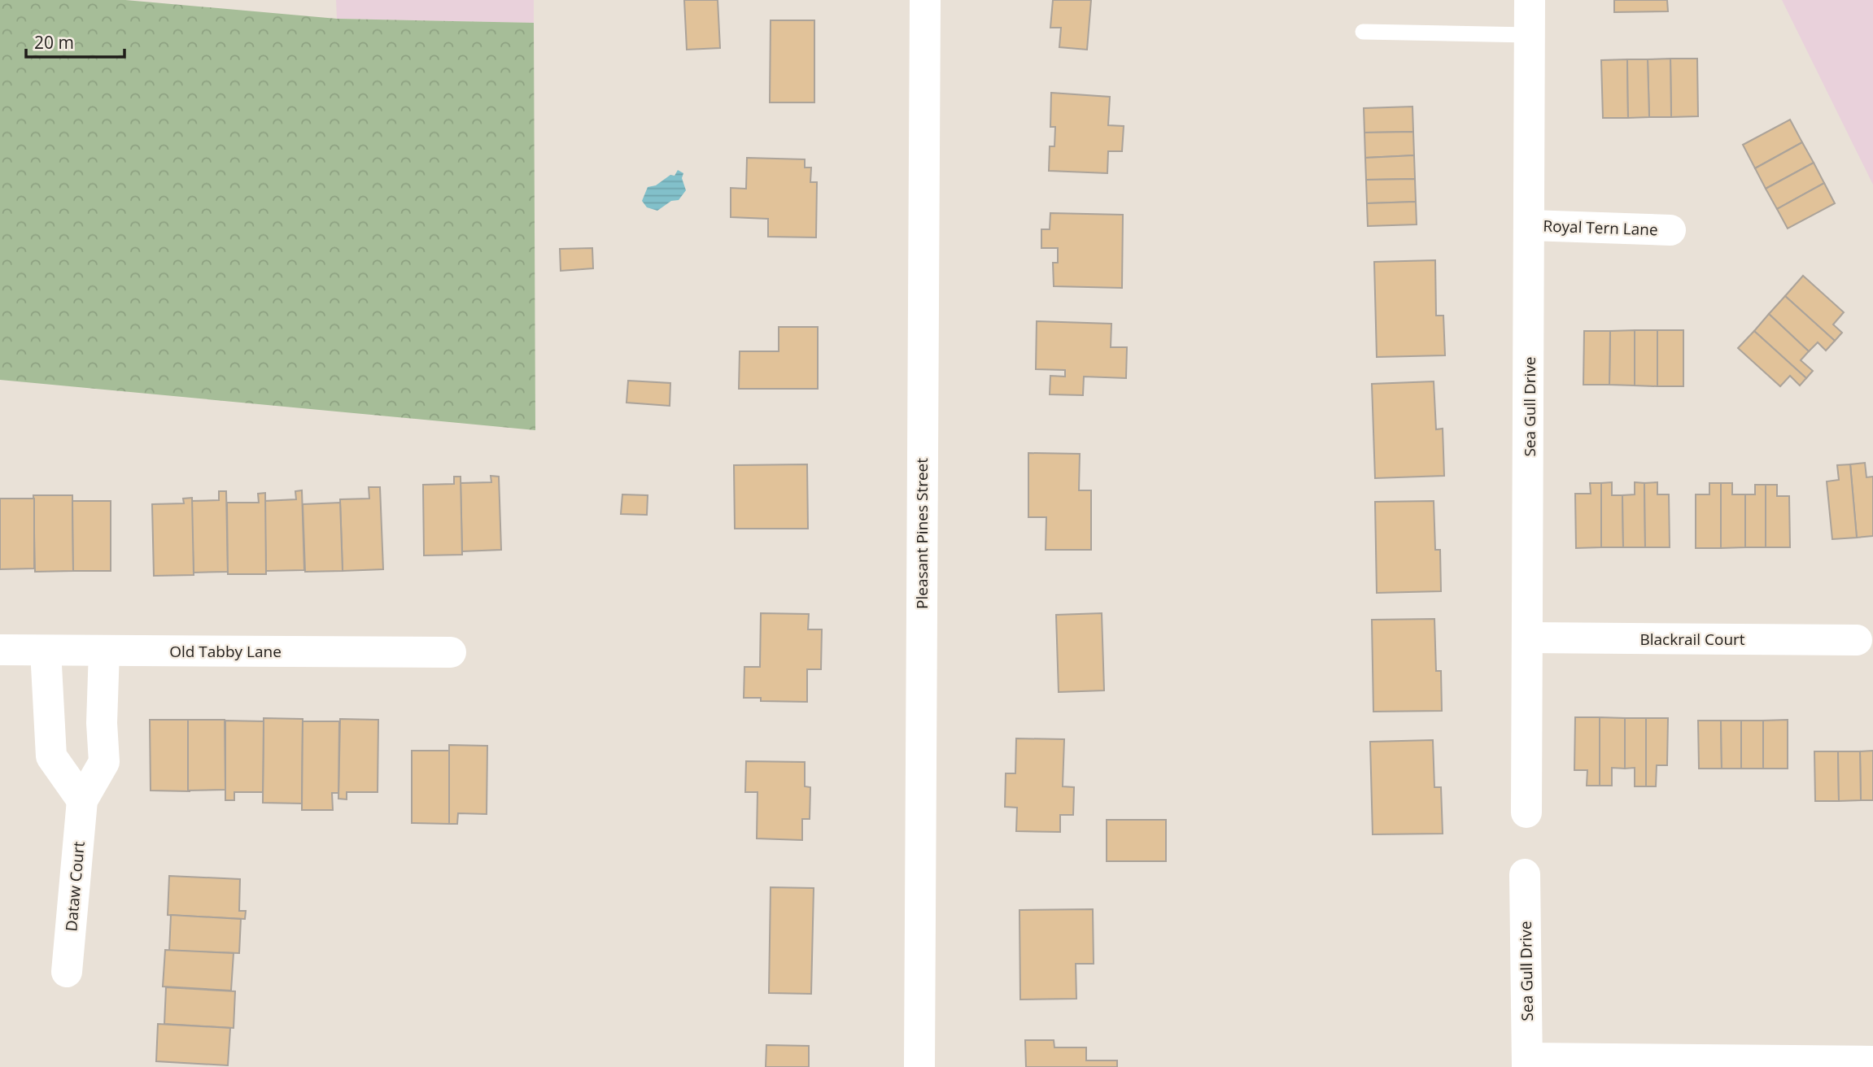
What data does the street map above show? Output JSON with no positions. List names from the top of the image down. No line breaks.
{"streets":{"street":["Royal Tern Lane","Sea Gull Drive","Pleasant Pines Street","Blackrail Court","Old Tabby Lane","Dataw Court"]},"crossings":[["Royal Tern Lane","Sea Gull Drive"],["Sea Gull Drive","Blackrail Court"],["Old Tabby Lane","Dataw Court"]],"scale_bar":"20 m"}
